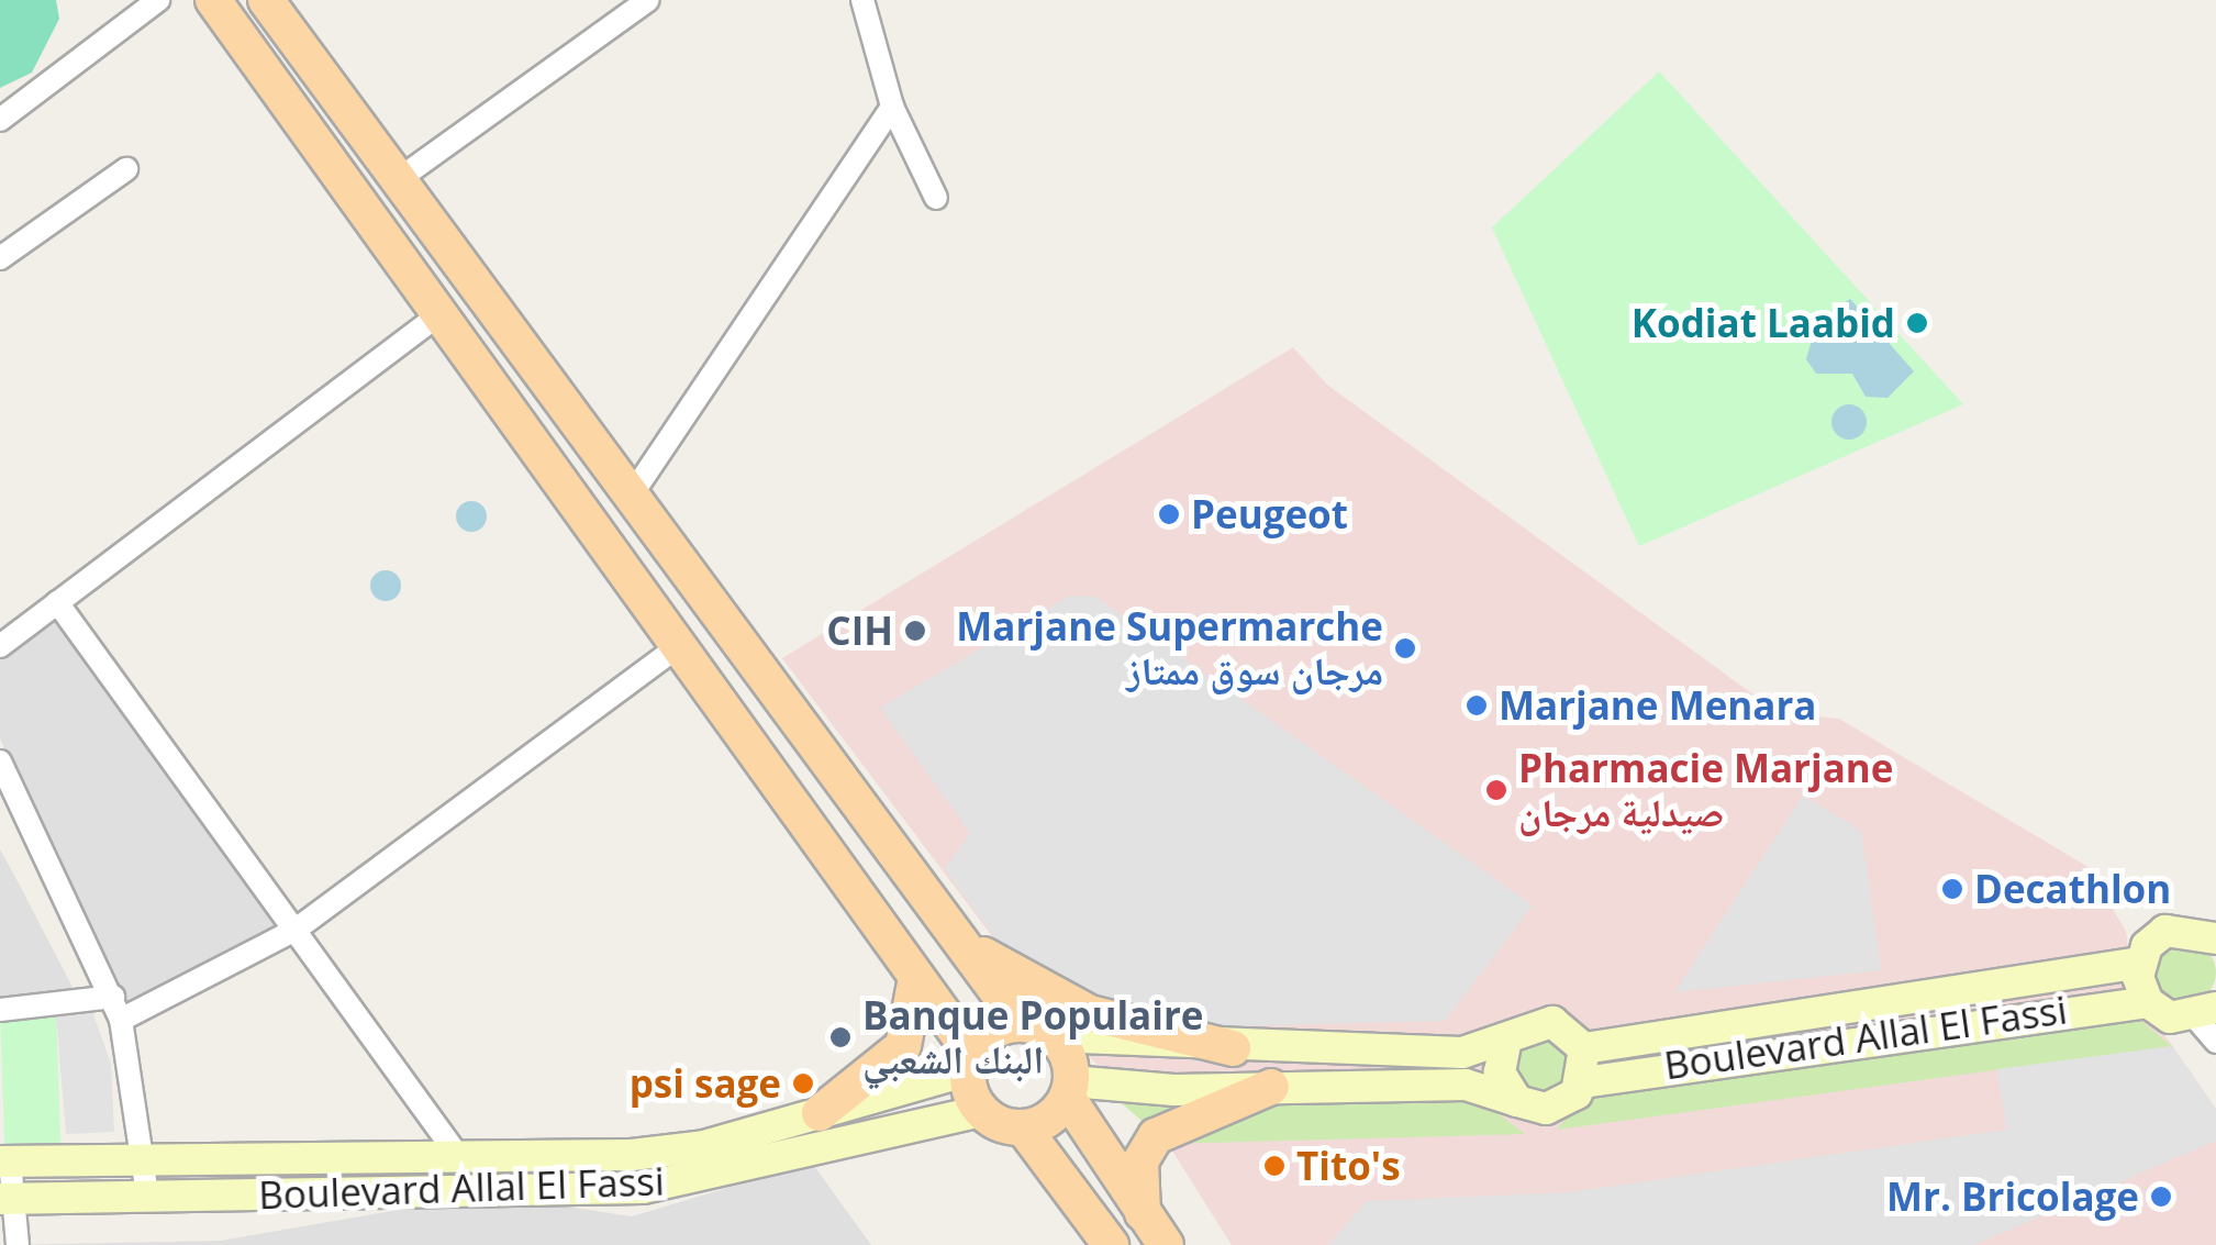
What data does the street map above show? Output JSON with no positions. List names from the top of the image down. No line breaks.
{"streets":{"main road":["Boulevard Allal El Fassi"]},"places":["Kodiat Laabid","Peugeot","CIH","Marjane Supermarche مرجان سوق ممتاز","Marjane Menara","Pharmacie Marjane صيدلية مرجان","Decathlon","Banque Populaire البنك الشعبي","psi sage","Tito's","Mr. Bricolage"]}
